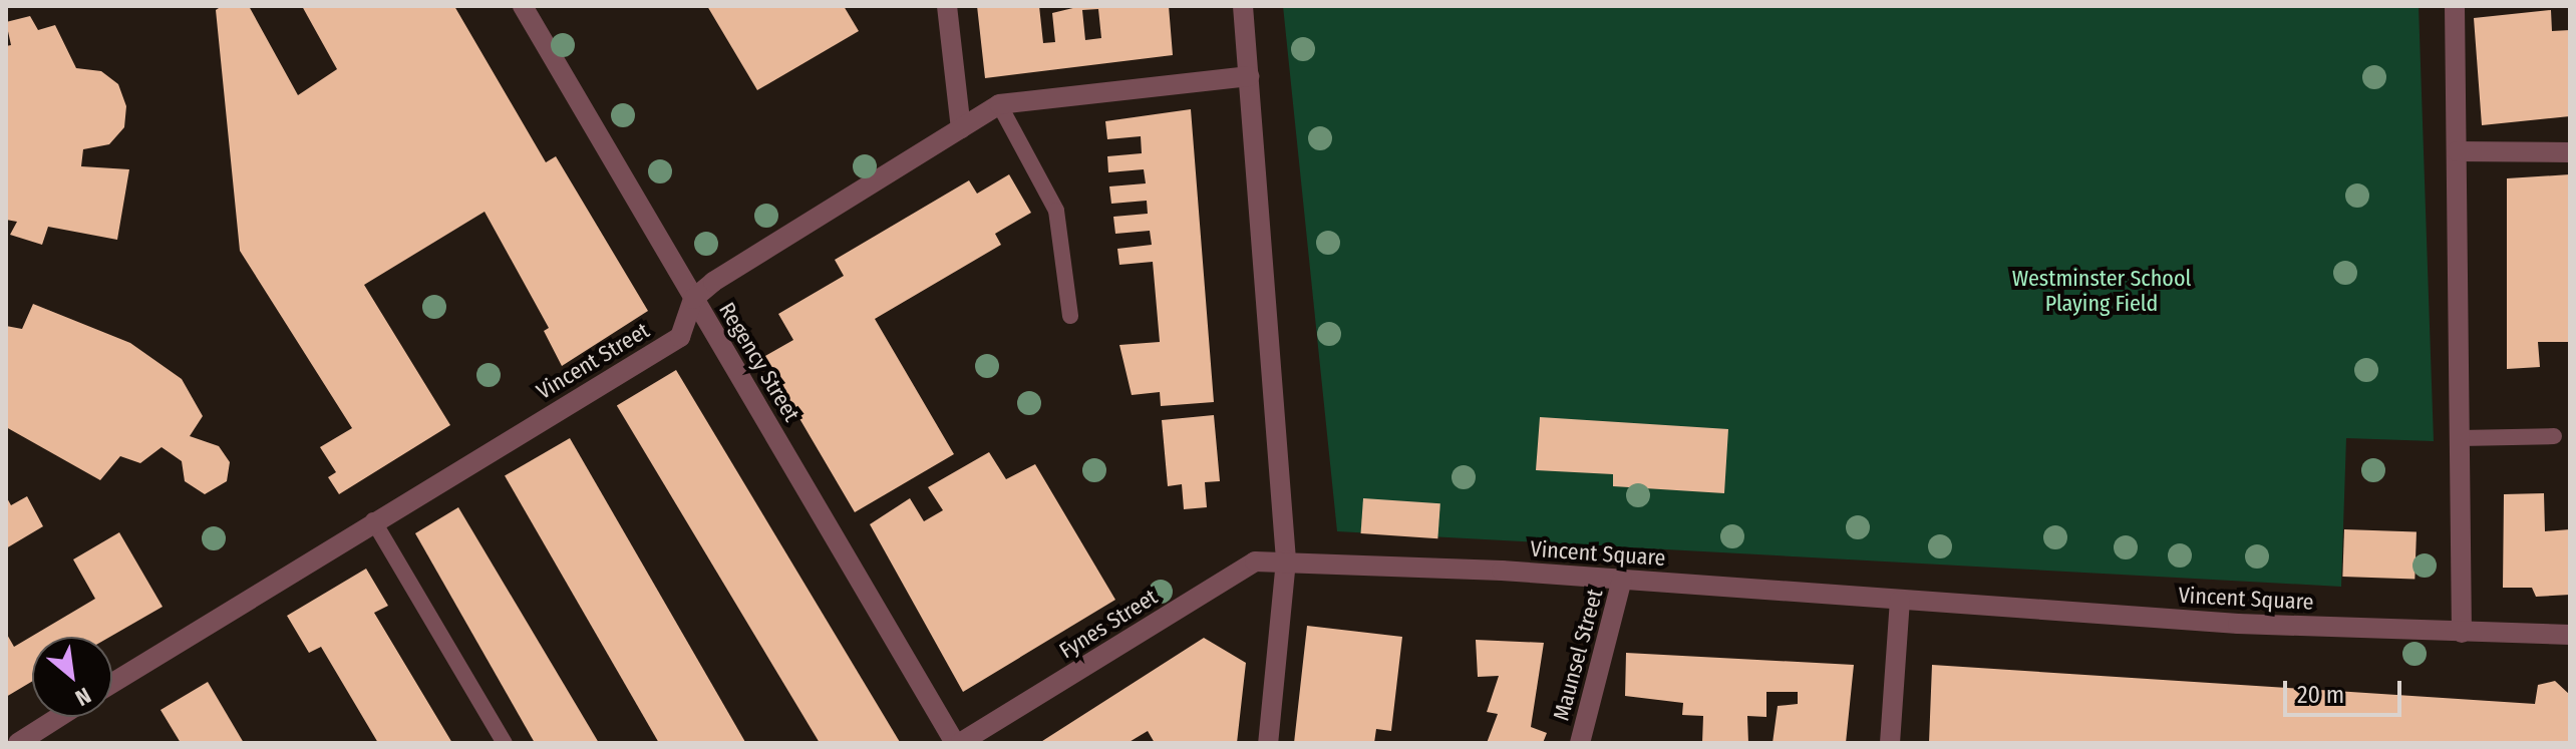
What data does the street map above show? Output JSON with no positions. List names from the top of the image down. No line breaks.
{"streets":{"street":["Vincent Street","Regency Street","Vincent Square","Fynes Street","Maunsel Street"]},"crossings":[["Vincent Street","Regency Street"],["Regency Street","Fynes Street"],["Vincent Square","Fynes Street"],["Vincent Square","Maunsel Street"]],"parks":["Westminster School Playing Field"],"scale_bar":"20 m","north":"bottom right"}
